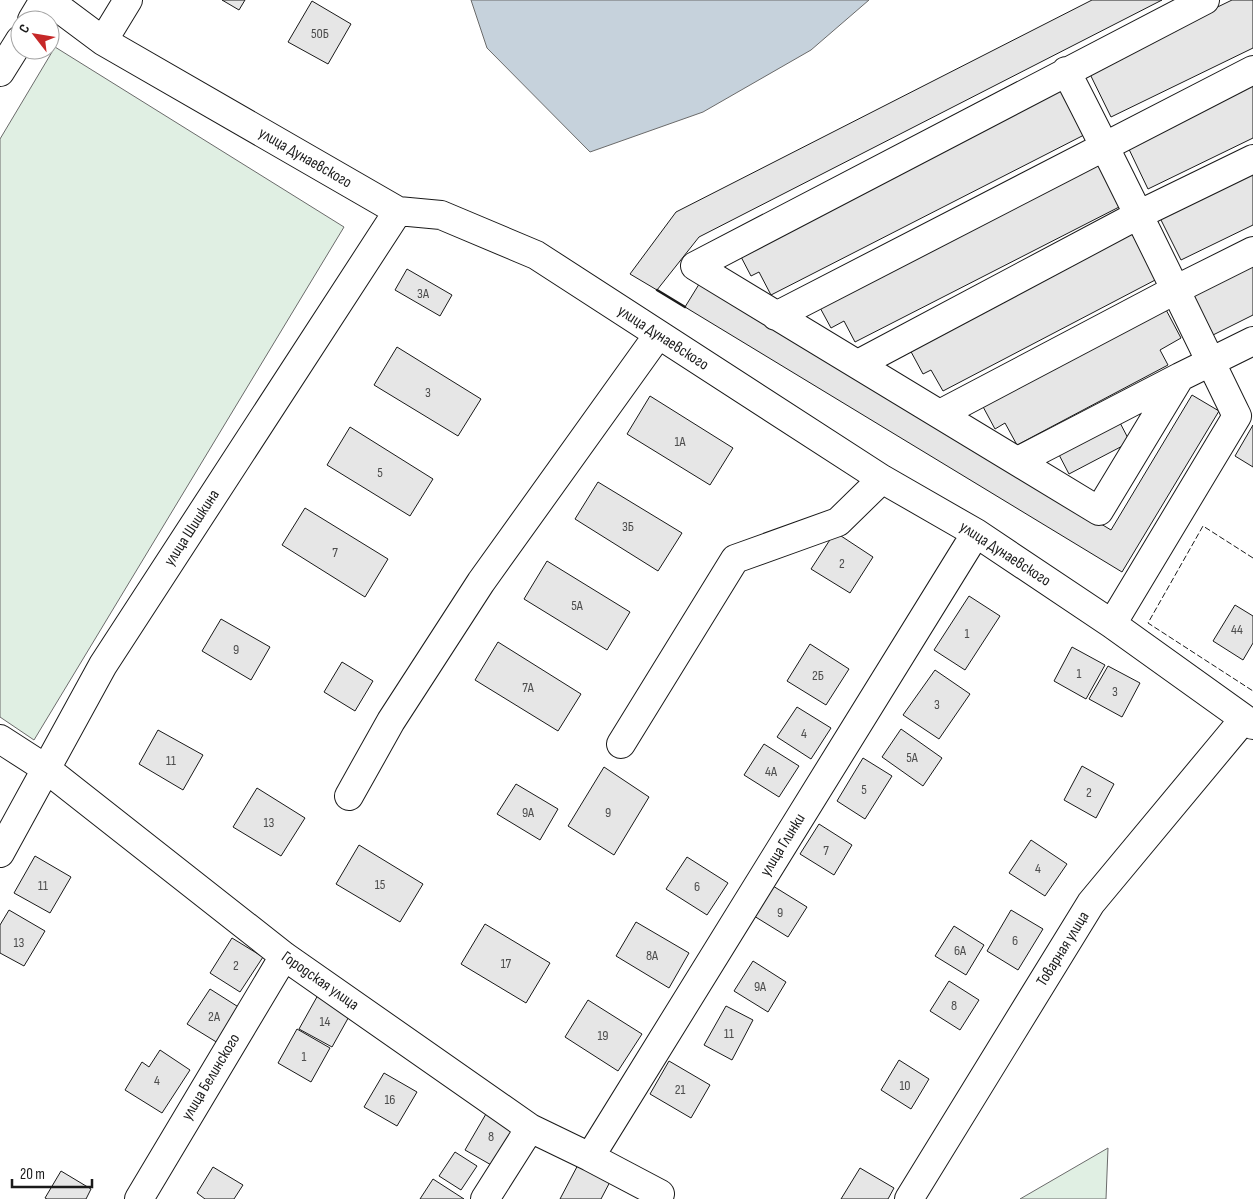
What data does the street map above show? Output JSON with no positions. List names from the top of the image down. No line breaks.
{"streets":{"street":["улица Дунаевского","улица Шишкина","улица Глинки","Товарная улица","Городская улица","улица Белинского"]},"crossings":[["улица Дунаевского","улица Шишкина"],["улица Дунаевского","улица Глинки"],["улица Дунаевского","Товарная улица"],["улица Шишкина","Городская улица"],["улица Глинки","Городская улица"],["Городская улица","улица Белинского"]],"house_numbers":["50Б","3А","3","1А","5","3Б","7","2","5А","44","1","9","1","2Б","7А","3","3","4","5А","11","4А","5","2","9А","9","13","7","4","15","11","6","9","6","13","6А","8А","17","2","9А","8","2А","14","11","19","1","4","10","21","16","8"],"scale_bar":"20 m","north":"top left"}
